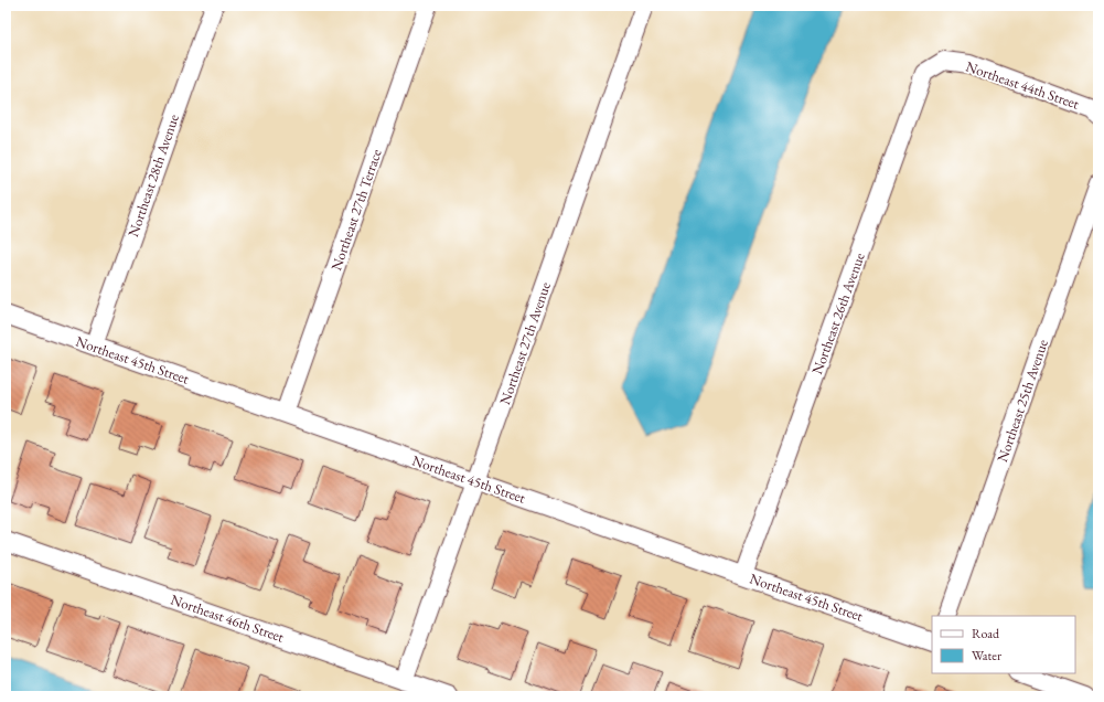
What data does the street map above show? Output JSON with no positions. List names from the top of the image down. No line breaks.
{"streets":{"street":["Northeast 44th Street","Northeast 28th Avenue","Northeast 27th Terrace","Northeast 26th Avenue","Northeast 27th Avenue","Northeast 45th Street","Northeast 25th Avenue","Northeast 46th Street"]},"crossings":[["Northeast 44th Street","Northeast 26th Avenue"],["Northeast 28th Avenue","Northeast 45th Street"],["Northeast 27th Terrace","Northeast 45th Street"],["Northeast 26th Avenue","Northeast 45th Street"],["Northeast 27th Avenue","Northeast 45th Street"],["Northeast 27th Avenue","Northeast 46th Street"]],"legend":["Road","Water"]}
